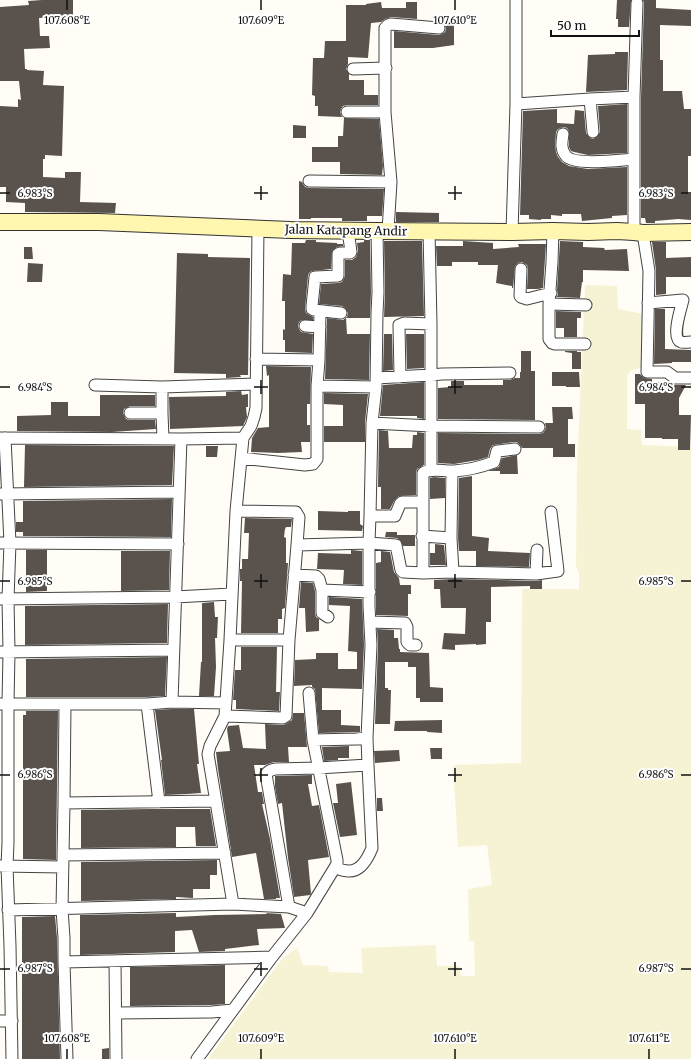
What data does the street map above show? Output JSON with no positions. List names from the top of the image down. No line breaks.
{"streets":{"street":["Jalan Katapang Andir"]},"scale_bar":"50 m","coordinates":["107.608°E","107.609°E","107.610°E","6.983°S","6.984°S","6.985°S","6.986°S","6.987°S","107.611°E"]}
